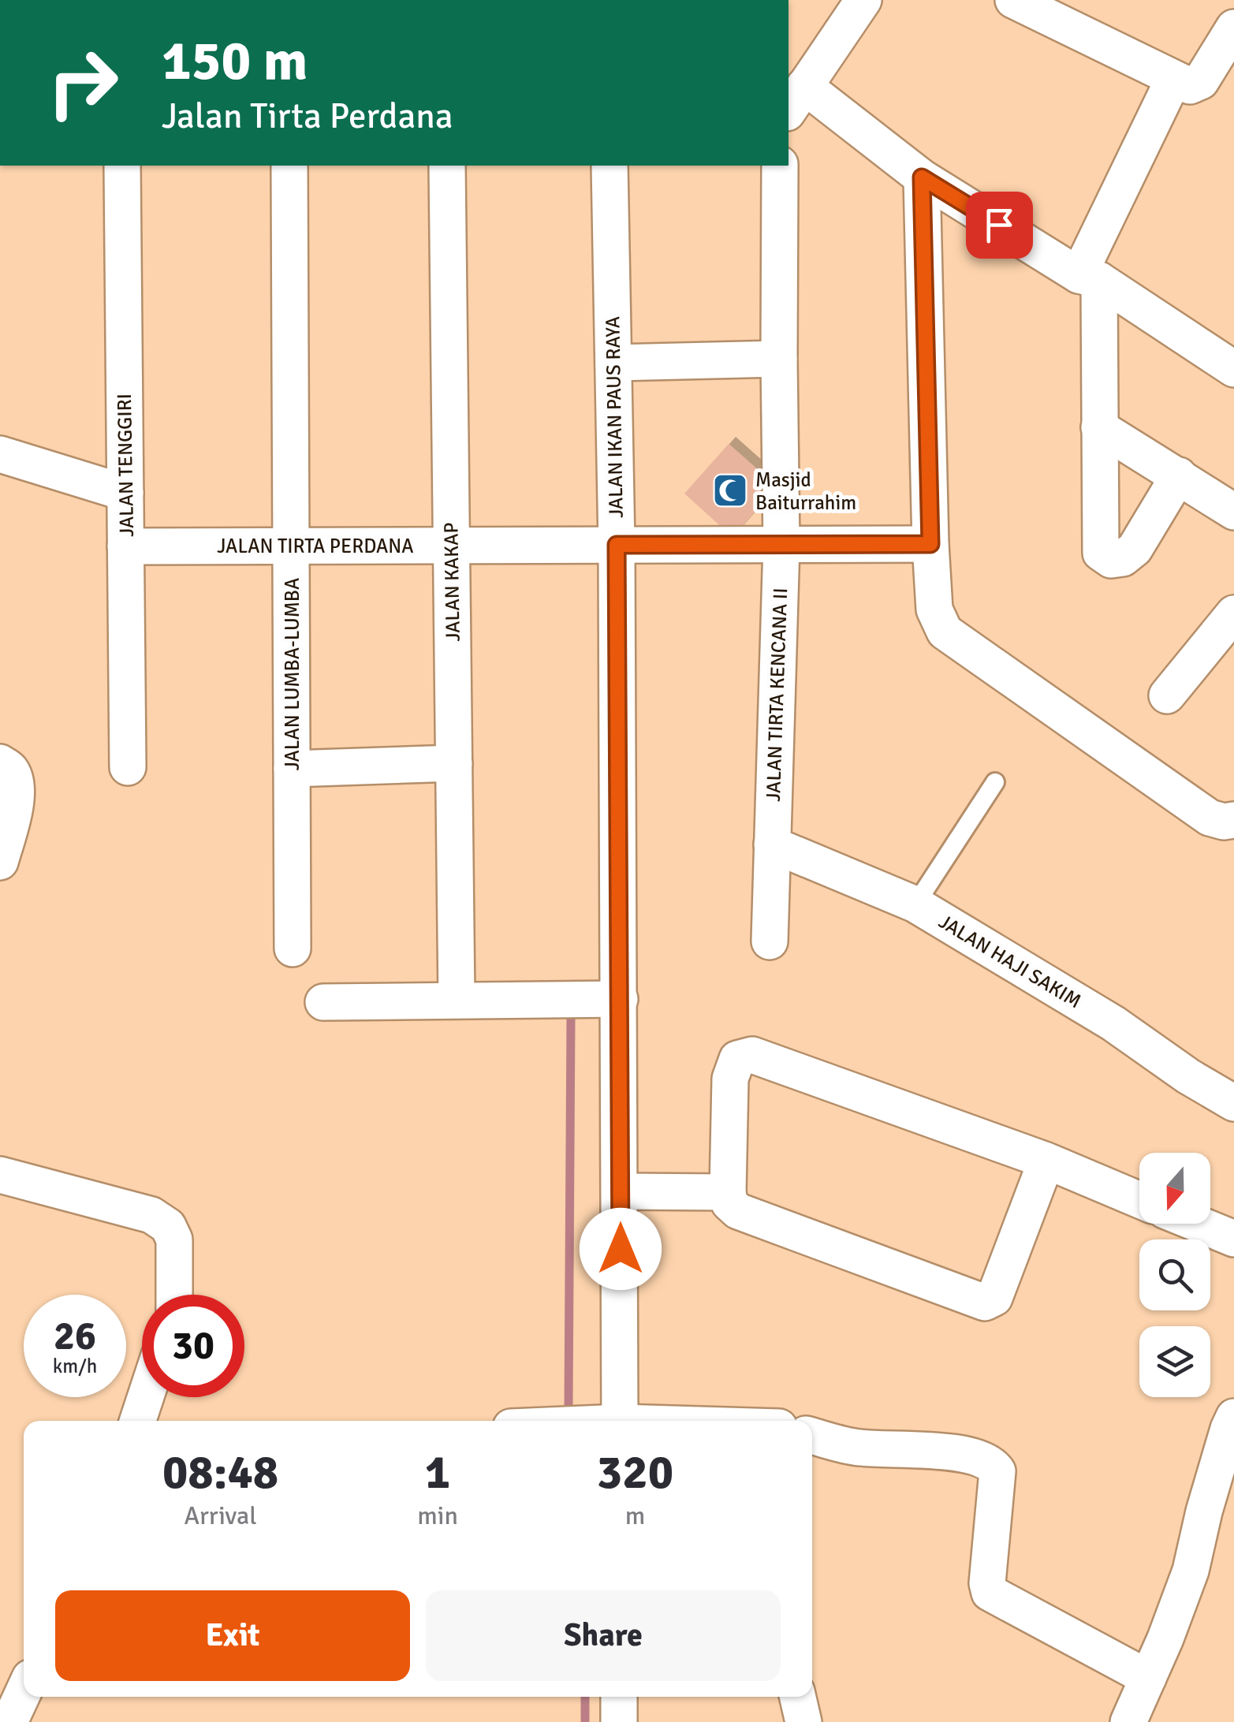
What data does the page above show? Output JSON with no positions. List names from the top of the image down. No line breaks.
{"streets":{"street":["JALAN IKAN PAUS RAYA","JALAN TENGGIRI","JALAN TIRTA PERDANA","JALAN KAKAP","JALAN LUMBA-LUMBA","JALAN TIRTA KENCANA II","JALAN HAJI SAKIM"]},"crossings":[["JALAN IKAN PAUS RAYA","JALAN TIRTA PERDANA"],["JALAN TENGGIRI","JALAN TIRTA PERDANA"],["JALAN TIRTA PERDANA","JALAN KAKAP"],["JALAN TIRTA PERDANA","JALAN LUMBA-LUMBA"],["JALAN TIRTA PERDANA","JALAN TIRTA KENCANA II"],["JALAN TIRTA KENCANA II","JALAN HAJI SAKIM"]],"places":{"mosque":["Masjid Baiturrahim"]},"north":"bottom","page":{"turn":["150 m","Jalan Tirta Perdana"],"speed":"26 km/h","limit":"30","eta":["08:48","Arrival","1","min","320","m"],"buttons":["Exit","Share"]}}
